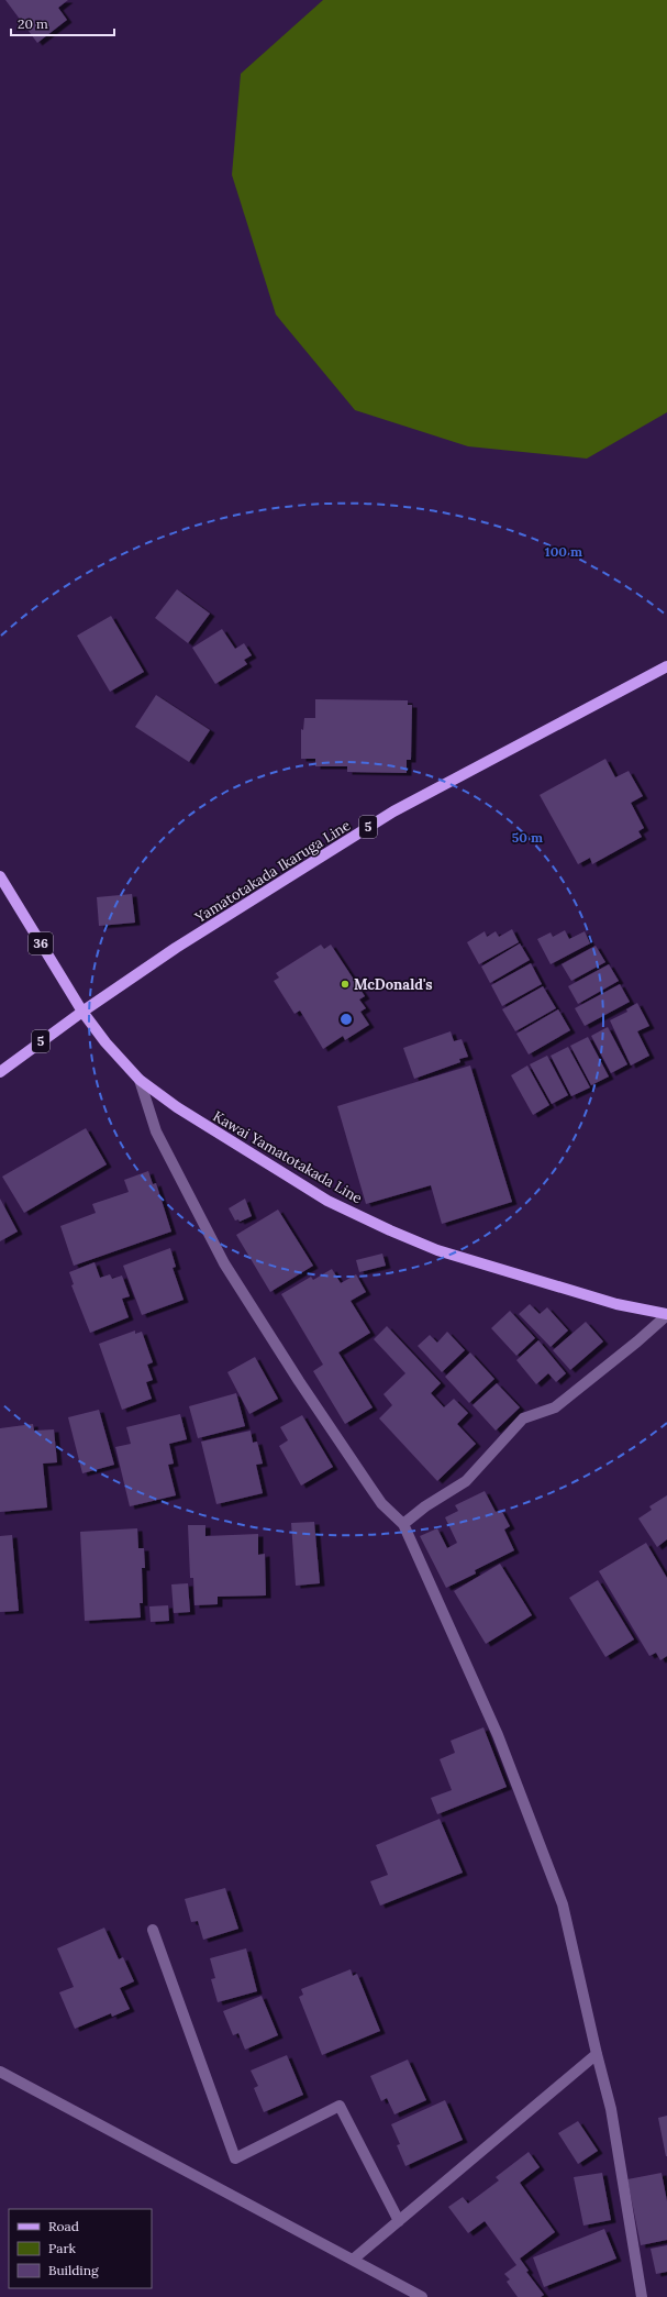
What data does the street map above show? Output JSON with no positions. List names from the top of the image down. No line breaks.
{"streets":{"main road":["5","Yamatotakada Ikaruga Line","36","Kawai Yamatotakada Line"]},"crossings":[["Yamatotakada Ikaruga Line","36"],["Yamatotakada Ikaruga Line","Kawai Yamatotakada Line"],["36","Kawai Yamatotakada Line"]],"places":["McDonald's"],"legend":["Road","Park","Building"],"scale_bar":"20 m","rings":["100 m","50 m"]}
